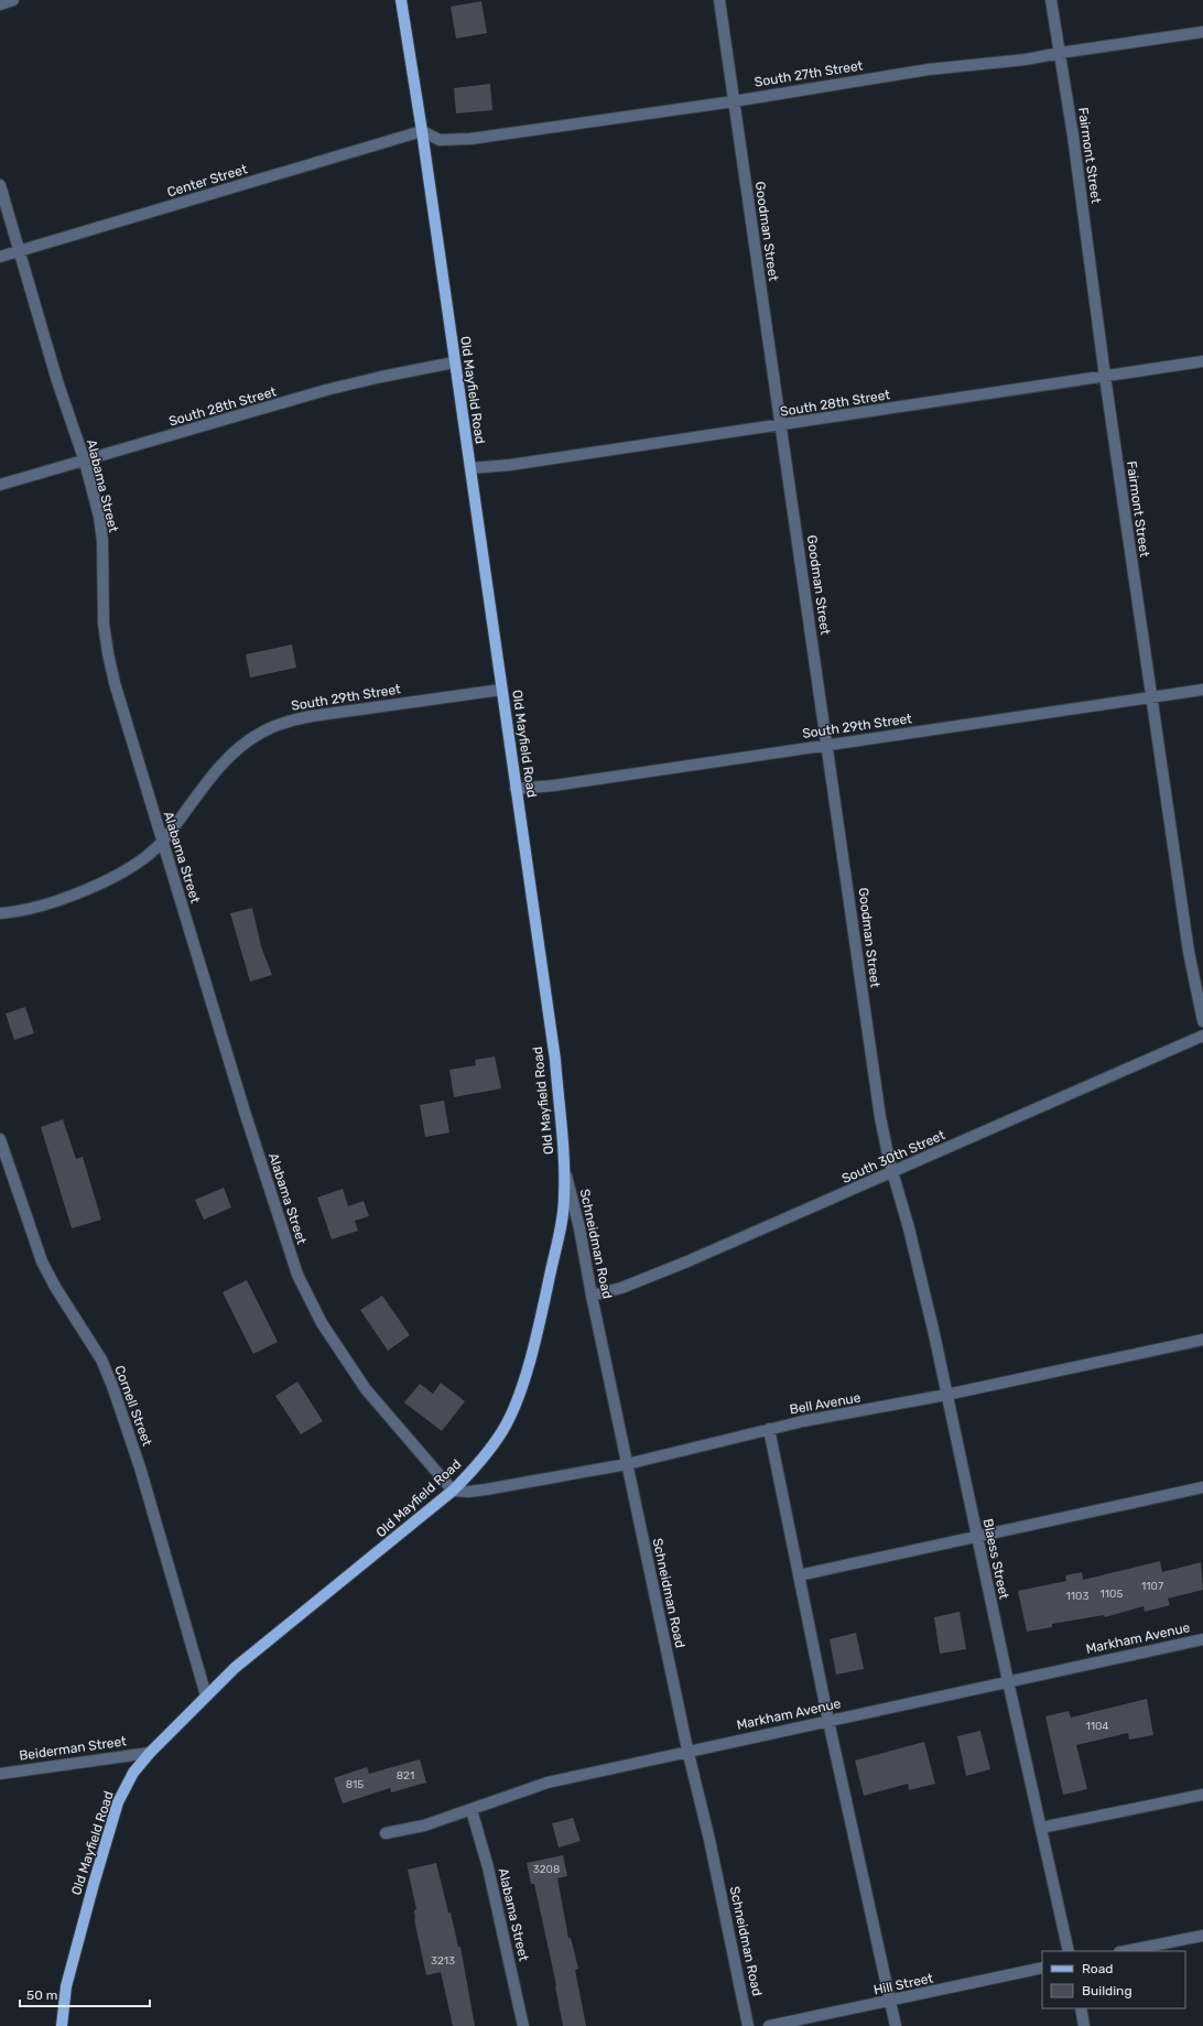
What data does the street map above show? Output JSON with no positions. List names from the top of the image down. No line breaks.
{"streets":{"main road":["Old Mayfield Road"],"street":["South 27th Street","Fairmont Street","Center Street","Goodman Street","South 28th Street","Alabama Street","South 29th Street","South 30th Street","Schneidman Road","Bell Avenue","Cornell Street","Blaess Street","Markham Avenue","Beiderman Street","Hill Street"]},"crossings":[["South 27th Street","Fairmont Street"],["South 27th Street","Center Street"],["South 27th Street","Goodman Street"],["South 27th Street","Old Mayfield Road"],["Fairmont Street","South 28th Street"],["Fairmont Street","South 29th Street"],["Center Street","Old Mayfield Road"],["Center Street","Alabama Street"],["Goodman Street","South 28th Street"],["Goodman Street","South 29th Street"],["Goodman Street","South 30th Street"],["Goodman Street","Blaess Street"],["Old Mayfield Road","South 28th Street"],["Old Mayfield Road","Alabama Street"],["Old Mayfield Road","South 29th Street"],["Old Mayfield Road","Schneidman Road"],["Old Mayfield Road","Bell Avenue"],["Old Mayfield Road","Cornell Street"],["Old Mayfield Road","Beiderman Street"],["South 28th Street","Alabama Street"],["Alabama Street","South 29th Street"],["Alabama Street","Bell Avenue"],["Alabama Street","Markham Avenue"],["South 30th Street","Schneidman Road"],["South 30th Street","Blaess Street"],["Schneidman Road","Bell Avenue"],["Schneidman Road","Markham Avenue"],["Bell Avenue","Blaess Street"],["Blaess Street","Markham Avenue"]],"house_numbers":["1107","1105","1103","1104","821","815","3208","3213"],"legend":["Road","Building"],"scale_bar":"50 m"}
